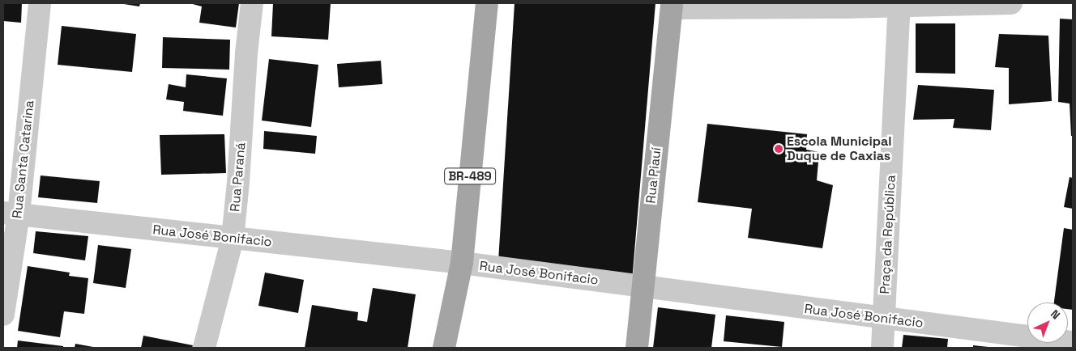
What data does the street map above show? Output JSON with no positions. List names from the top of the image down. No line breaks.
{"streets":{"main road":["Rua Piauí","BR-489"],"street":["Rua Santa Catarina","Rua Paraná","Praça da República","Rua José Bonifacio"]},"crossings":[["Rua Santa Catarina","Rua José Bonifacio"],["Rua Piauí","Rua José Bonifacio"],["BR-489","Rua José Bonifacio"],["Rua Paraná","Rua José Bonifacio"],["Praça da República","Rua José Bonifacio"]],"places":["Escola Municipal Duque de Caxias"],"north":"top right"}
